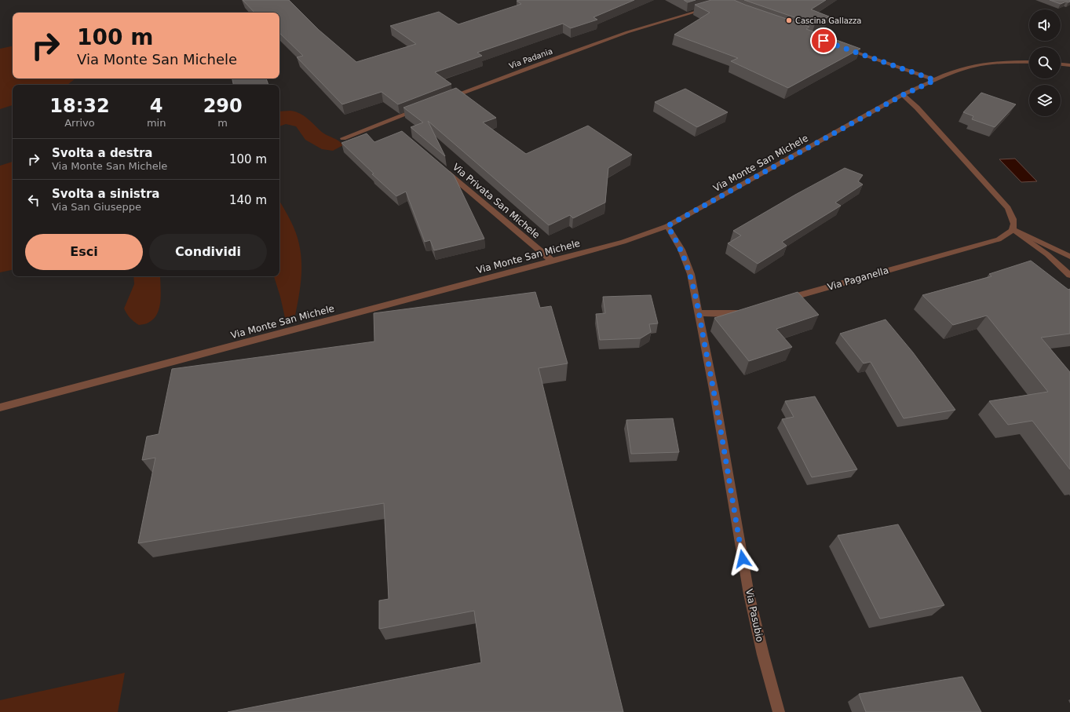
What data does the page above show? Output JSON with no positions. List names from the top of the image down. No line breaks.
{"streets":{"street":["Via Padania","Via Monte San Michele","Via Privata San Michele","Via Paganella","Via Pasubio"]},"crossings":[["Via Monte San Michele","Via Privata San Michele"],["Via Monte San Michele","Via Pasubio"]],"places":["Cascina Gallazza"],"page":{"turn":["100 m","Via Monte San Michele"],"eta":["18:32","Arrivo","4","min","290","m"],"list":[{"name":"Svolta a destra","note":"Via Monte San Michele","value":"100 m"},{"name":"Svolta a sinistra","note":"Via San Giuseppe","value":"140 m"}],"buttons":["Esci","Condividi"]}}
